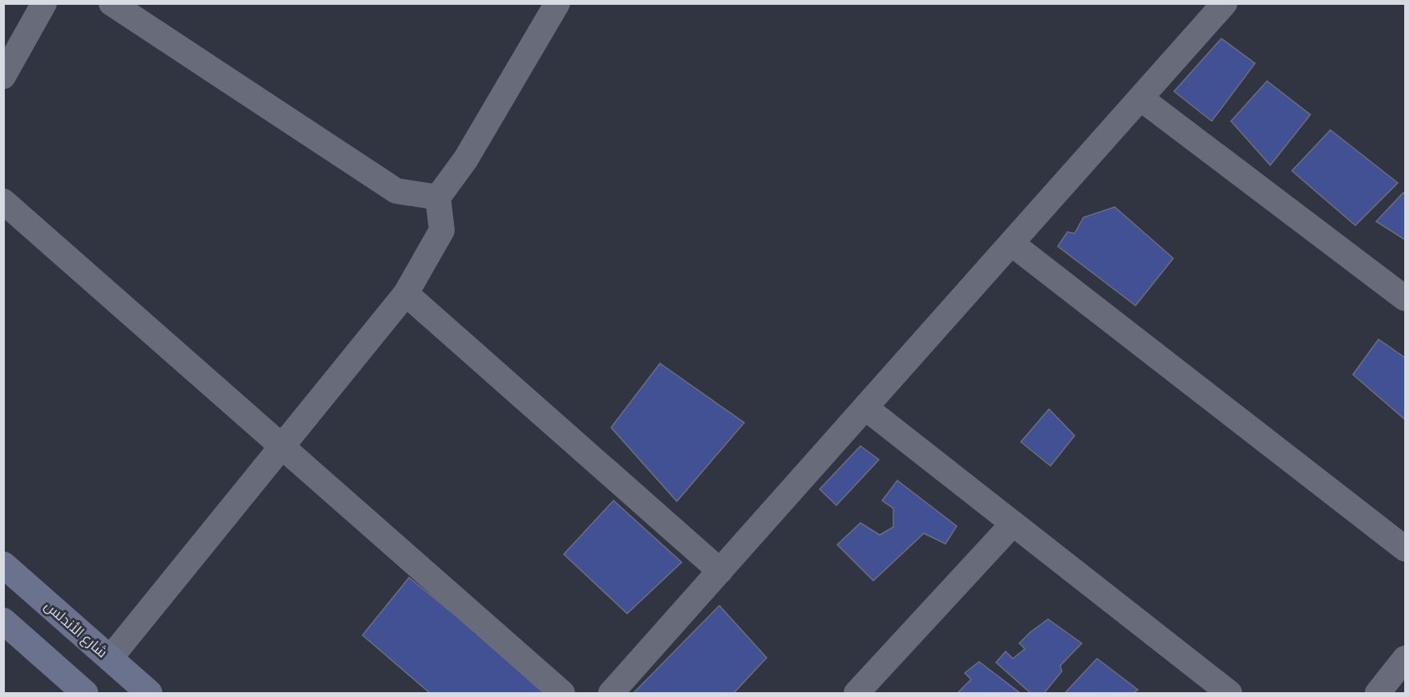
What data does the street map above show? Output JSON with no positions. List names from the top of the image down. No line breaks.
{"streets":{"main road":["شارع الأندلس"]}}
